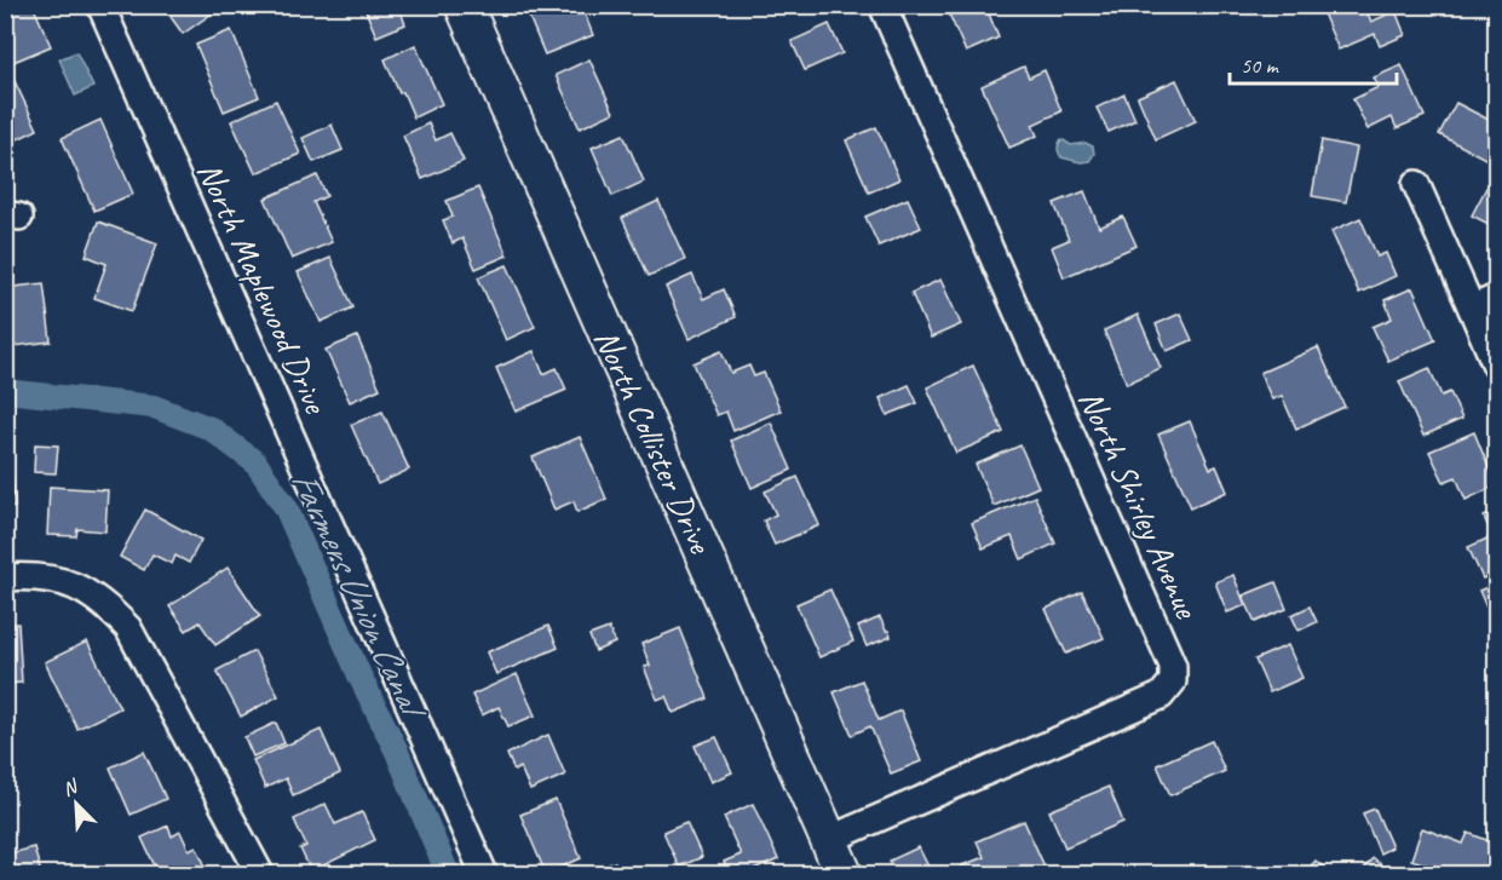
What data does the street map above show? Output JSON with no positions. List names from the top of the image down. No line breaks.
{"streets":{"street":["North Maplewood Drive","North Collister Drive","North Shirley Avenue"]},"crossings":[["North Collister Drive","North Shirley Avenue"]],"water":["Farmers Union Canal"],"scale_bar":"50 m","north":"top left"}
